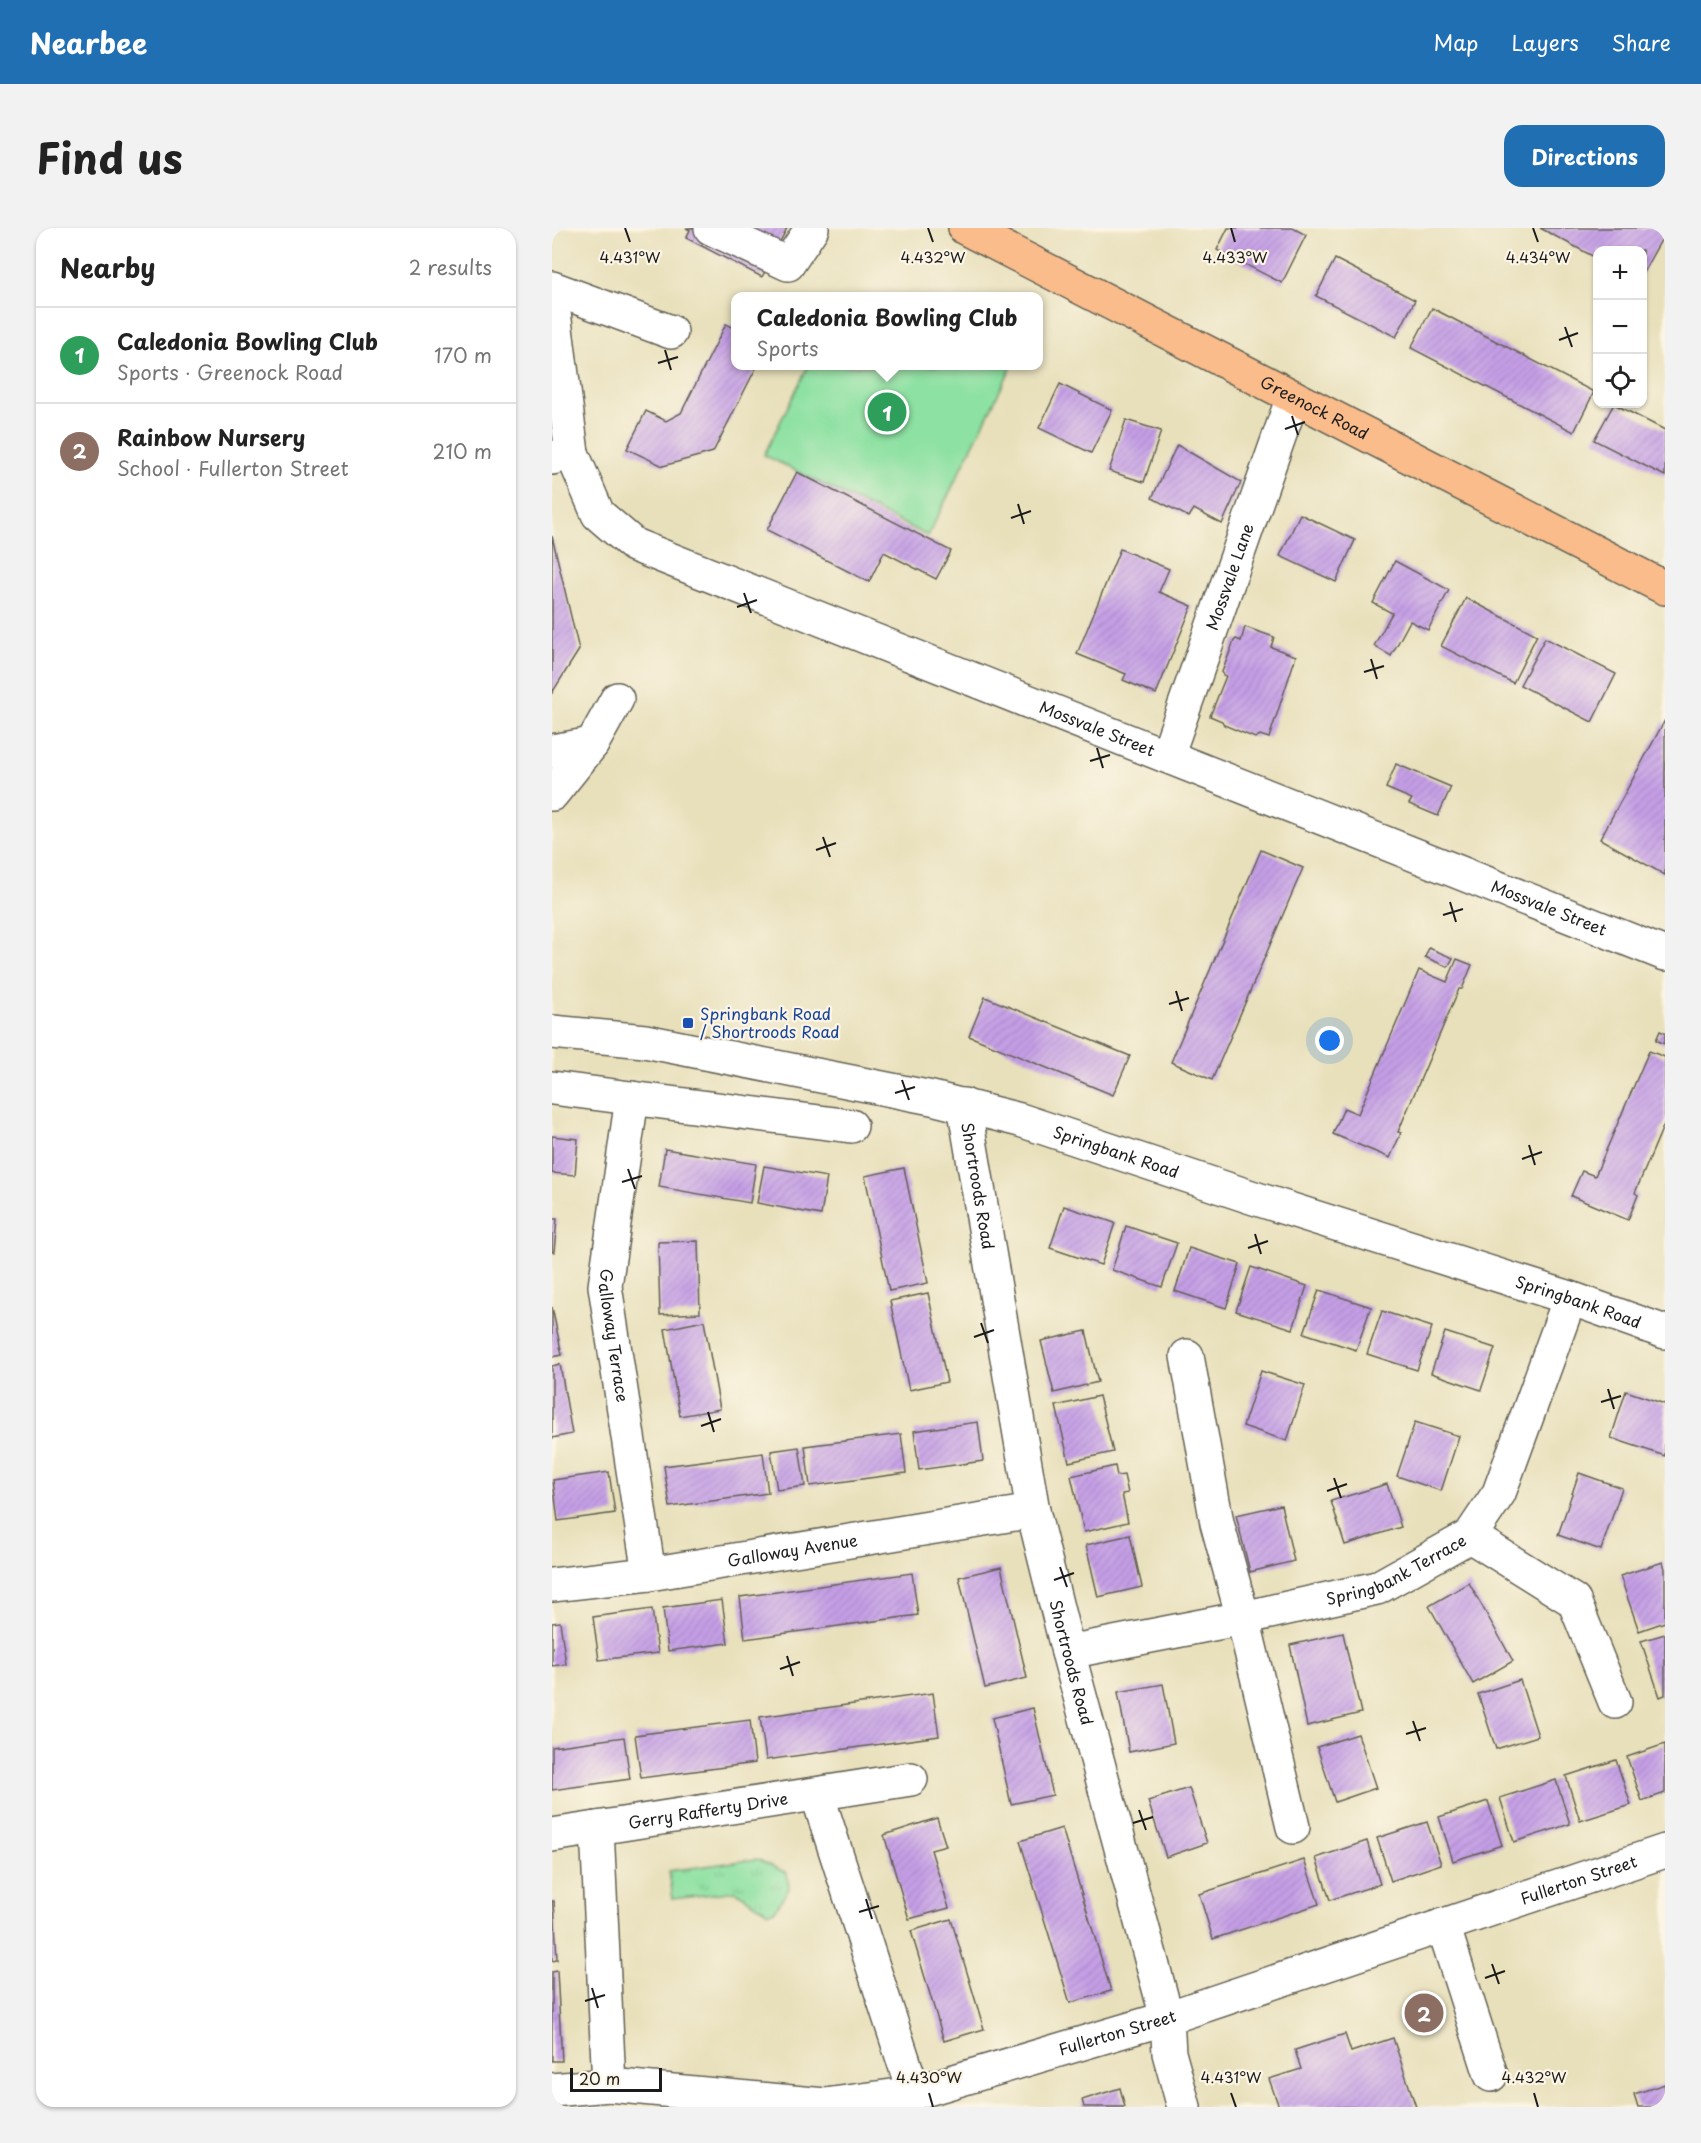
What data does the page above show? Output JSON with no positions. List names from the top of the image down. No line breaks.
{"streets":{"main road":["Greenock Road"],"street":["Mossvale Lane","Mossvale Street","Springbank Road","Shortroods Road","Galloway Terrace","Galloway Avenue","Springbank Terrace","Gerry Rafferty Drive","Fullerton Street"]},"crossings":[["Greenock Road","Mossvale Lane"],["Mossvale Lane","Mossvale Street"],["Springbank Road","Shortroods Road"],["Springbank Road","Springbank Terrace"],["Shortroods Road","Galloway Avenue"],["Shortroods Road","Springbank Terrace"],["Shortroods Road","Fullerton Street"],["Galloway Terrace","Galloway Avenue"]],"places":{"transit":["Springbank Road / Shortroods Road"]},"scale_bar":"20 m","page":{"header":"Nearbee","nav":["Map","Layers","Share"],"title":"Find us","buttons":"Directions","heading":["Nearby","2 results"],"map_buttons":["+","−"],"popup":["Caledonia Bowling Club","Sports"],"list":[{"mark":"1","name":"Caledonia Bowling Club","note":"Sports · Greenock Road","value":"170 m"},{"mark":"2","name":"Rainbow Nursery","note":"School · Fullerton Street","value":"210 m"}],"pins":["1","2"],"scale":"20 m"},"coordinates":["4.431°W","4.432°W","4.433°W","4.434°W","4.430°W"]}
